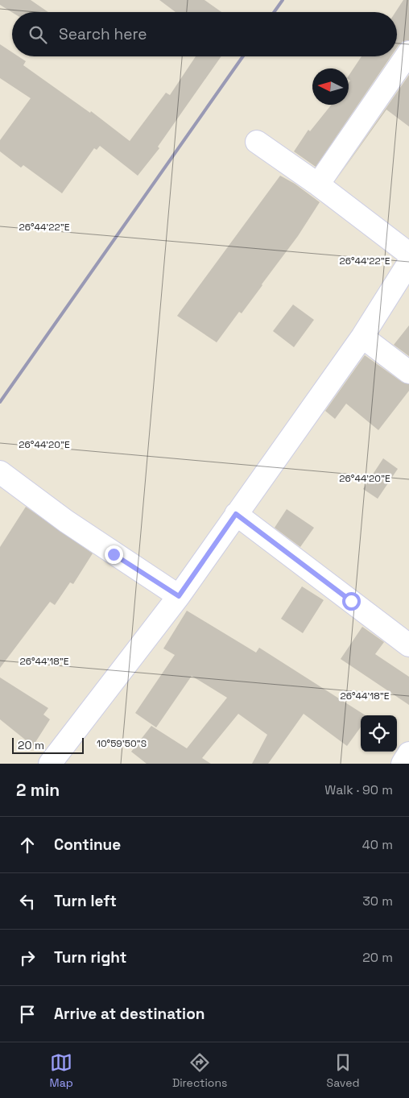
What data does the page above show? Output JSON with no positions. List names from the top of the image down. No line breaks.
{"scale_bar":"20 m","north":"left","page":{"search":"Search here","scale":"20 m","heading":["2 min","Walk · 90 m"],"list":[["Continue","40 m"],["Turn left","30 m"],["Turn right","20 m"],"Arrive at destination"],"nav":["Map","Directions","Saved"]},"coordinates":["26°44'22\"E","26°44'20\"E","26°44'18\"E","10°59'50\"S"]}
